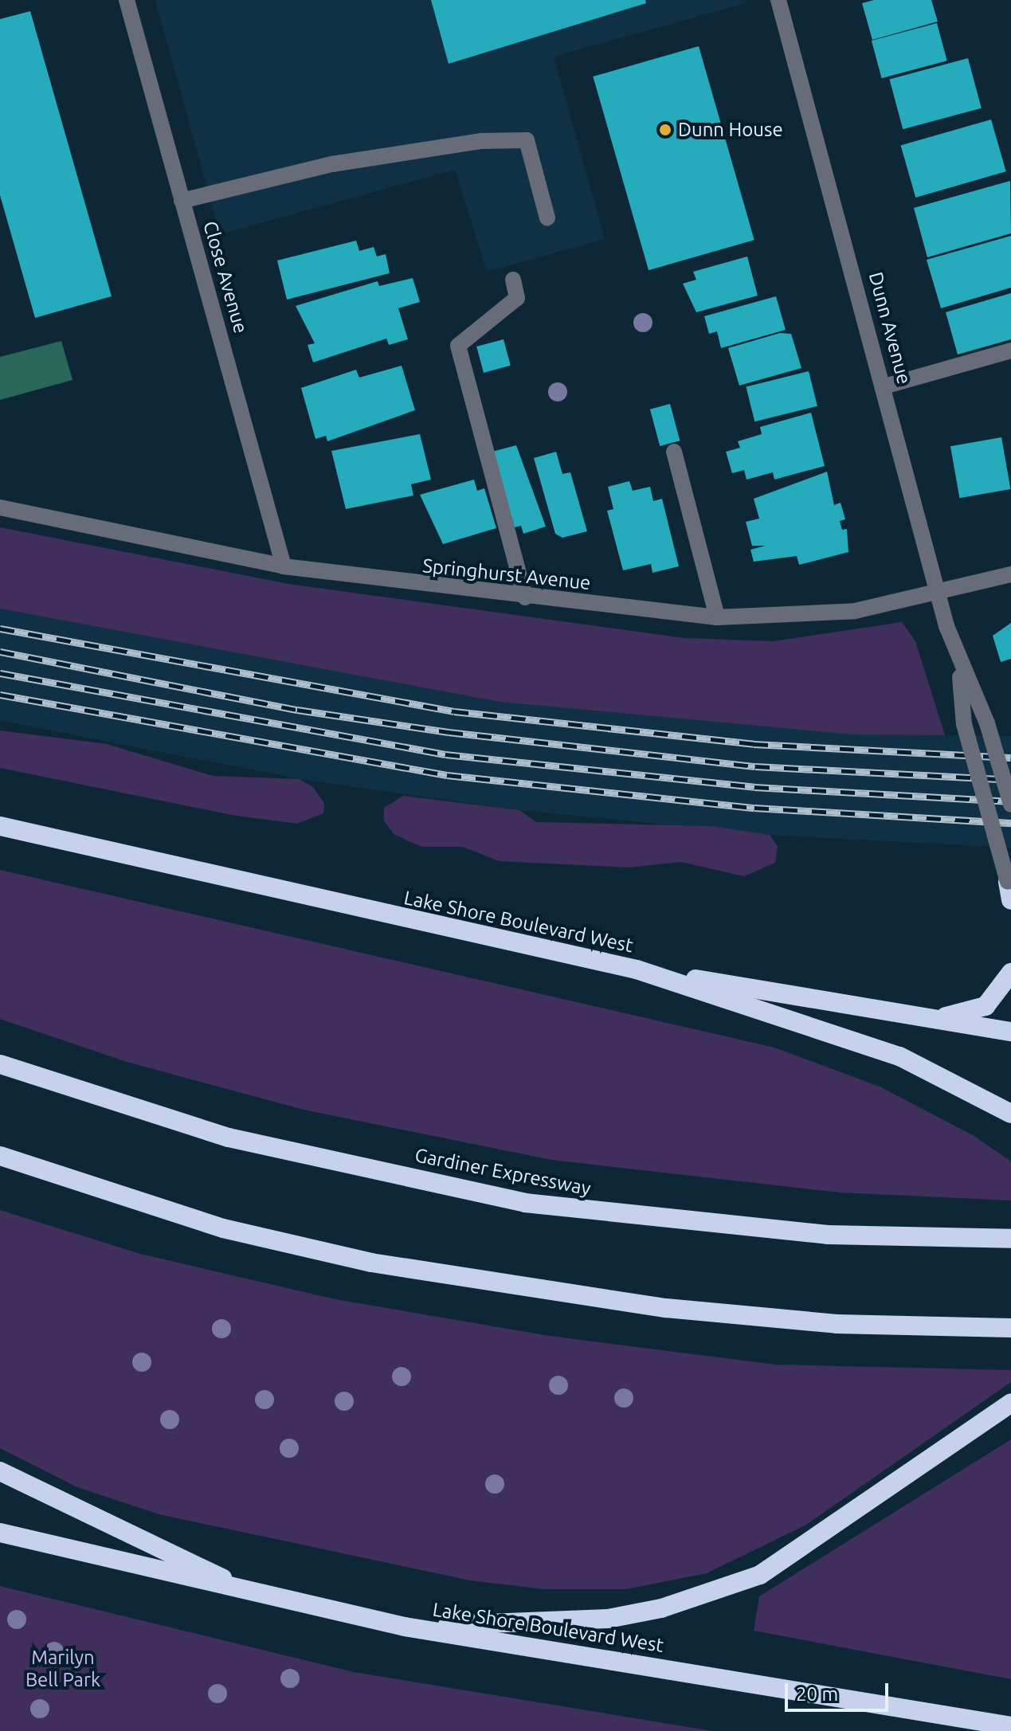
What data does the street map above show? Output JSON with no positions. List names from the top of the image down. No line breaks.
{"streets":{"highway":["Lake Shore Boulevard West","Gardiner Expressway"],"street":["Close Avenue","Dunn Avenue","Springhurst Avenue"]},"crossings":[["Close Avenue","Springhurst Avenue"],["Dunn Avenue","Springhurst Avenue"]],"parks":["Marilyn Bell Park"],"places":["Dunn House"],"scale_bar":"20 m"}
